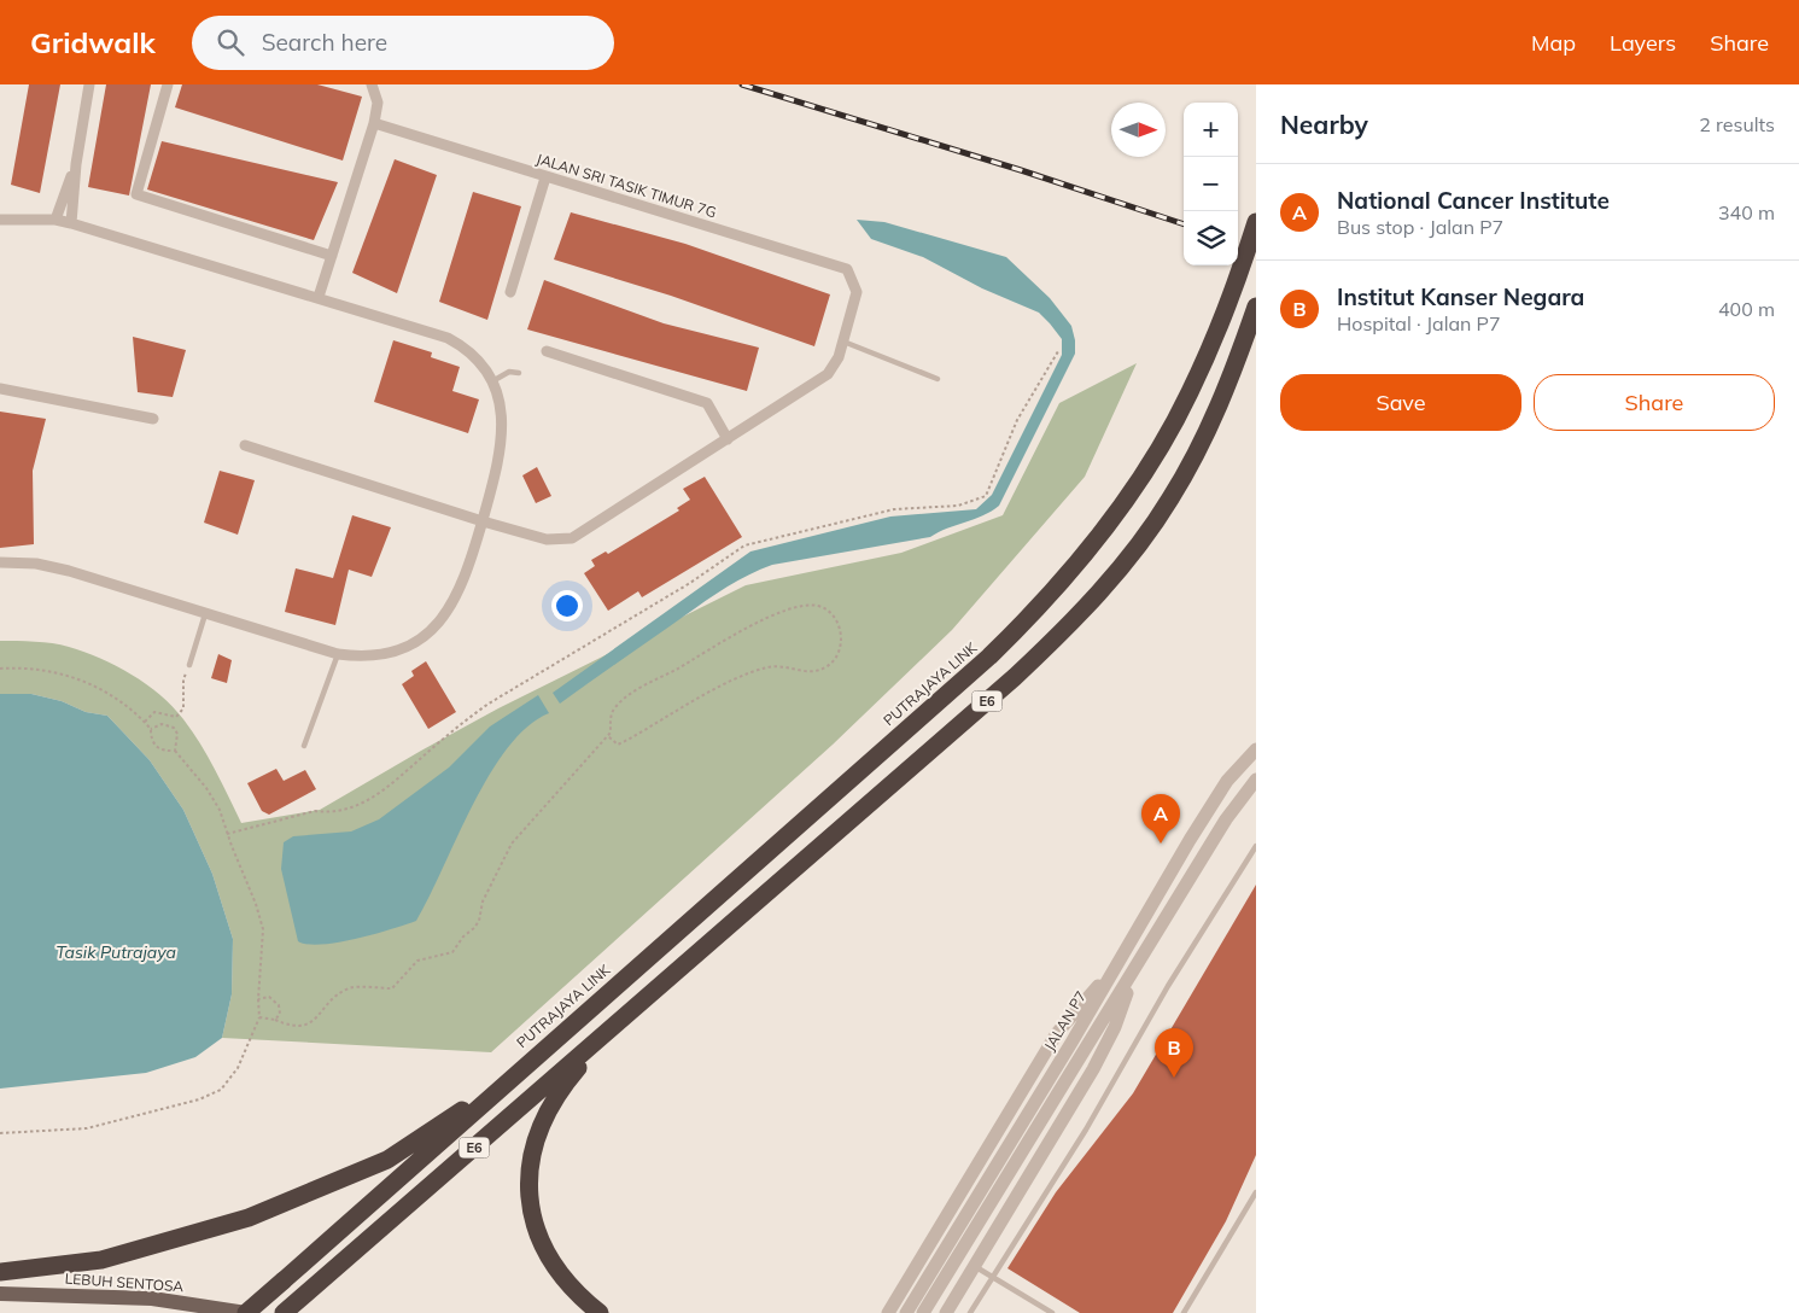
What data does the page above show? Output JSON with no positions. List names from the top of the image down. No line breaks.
{"streets":{"highway":["PUTRAJAYA LINK","E6"],"main road":["LEBUH SENTOSA"],"street":["JALAN SRI TASIK TIMUR 7G","JALAN P7"]},"crossings":[["PUTRAJAYA LINK","E6"],["E6","LEBUH SENTOSA"]],"water":["Tasik Putrajaya"],"north":"right","page":{"header":"Gridwalk","search":"Search here","nav":["Map","Layers","Share"],"heading":["Nearby","2 results"],"map_buttons":["+","−"],"list":[{"mark":"A","name":"National Cancer Institute","note":"Bus stop · Jalan P7","value":"340 m"},{"mark":"B","name":"Institut Kanser Negara","note":"Hospital · Jalan P7","value":"400 m"}],"buttons":["Save","Share"],"pins":["A","B"]}}
